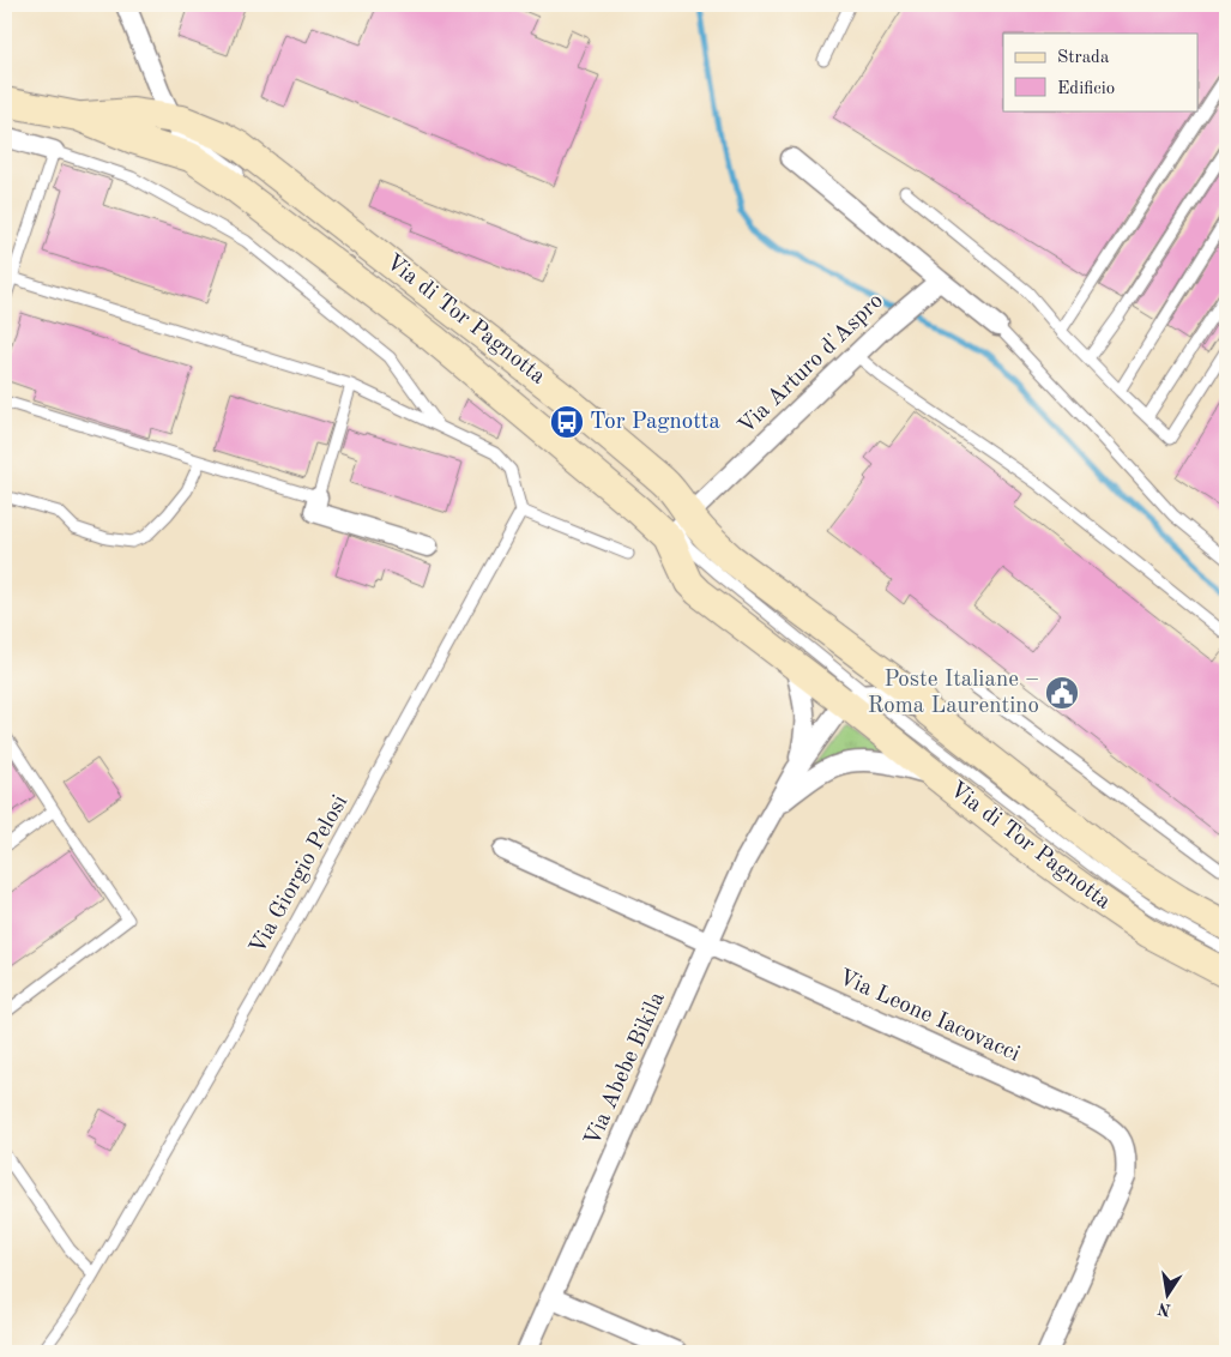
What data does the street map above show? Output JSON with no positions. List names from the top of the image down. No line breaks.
{"streets":{"street":["Via di Tor Pagnotta","Via Arturo d'Aspro","Via Leone Iacovacci","Via Abebe Bikila"],"lane":["Via Giorgio Pelosi"]},"crossings":[["Via di Tor Pagnotta","Via Arturo d'Aspro"],["Via di Tor Pagnotta","Via Abebe Bikila"],["Via Leone Iacovacci","Via Abebe Bikila"]],"places":{"bus stop":["Tor Pagnotta"],"public building":["Poste Italiane – Roma Laurentino"]},"legend":["Strada","Edificio"],"north":"bottom"}
